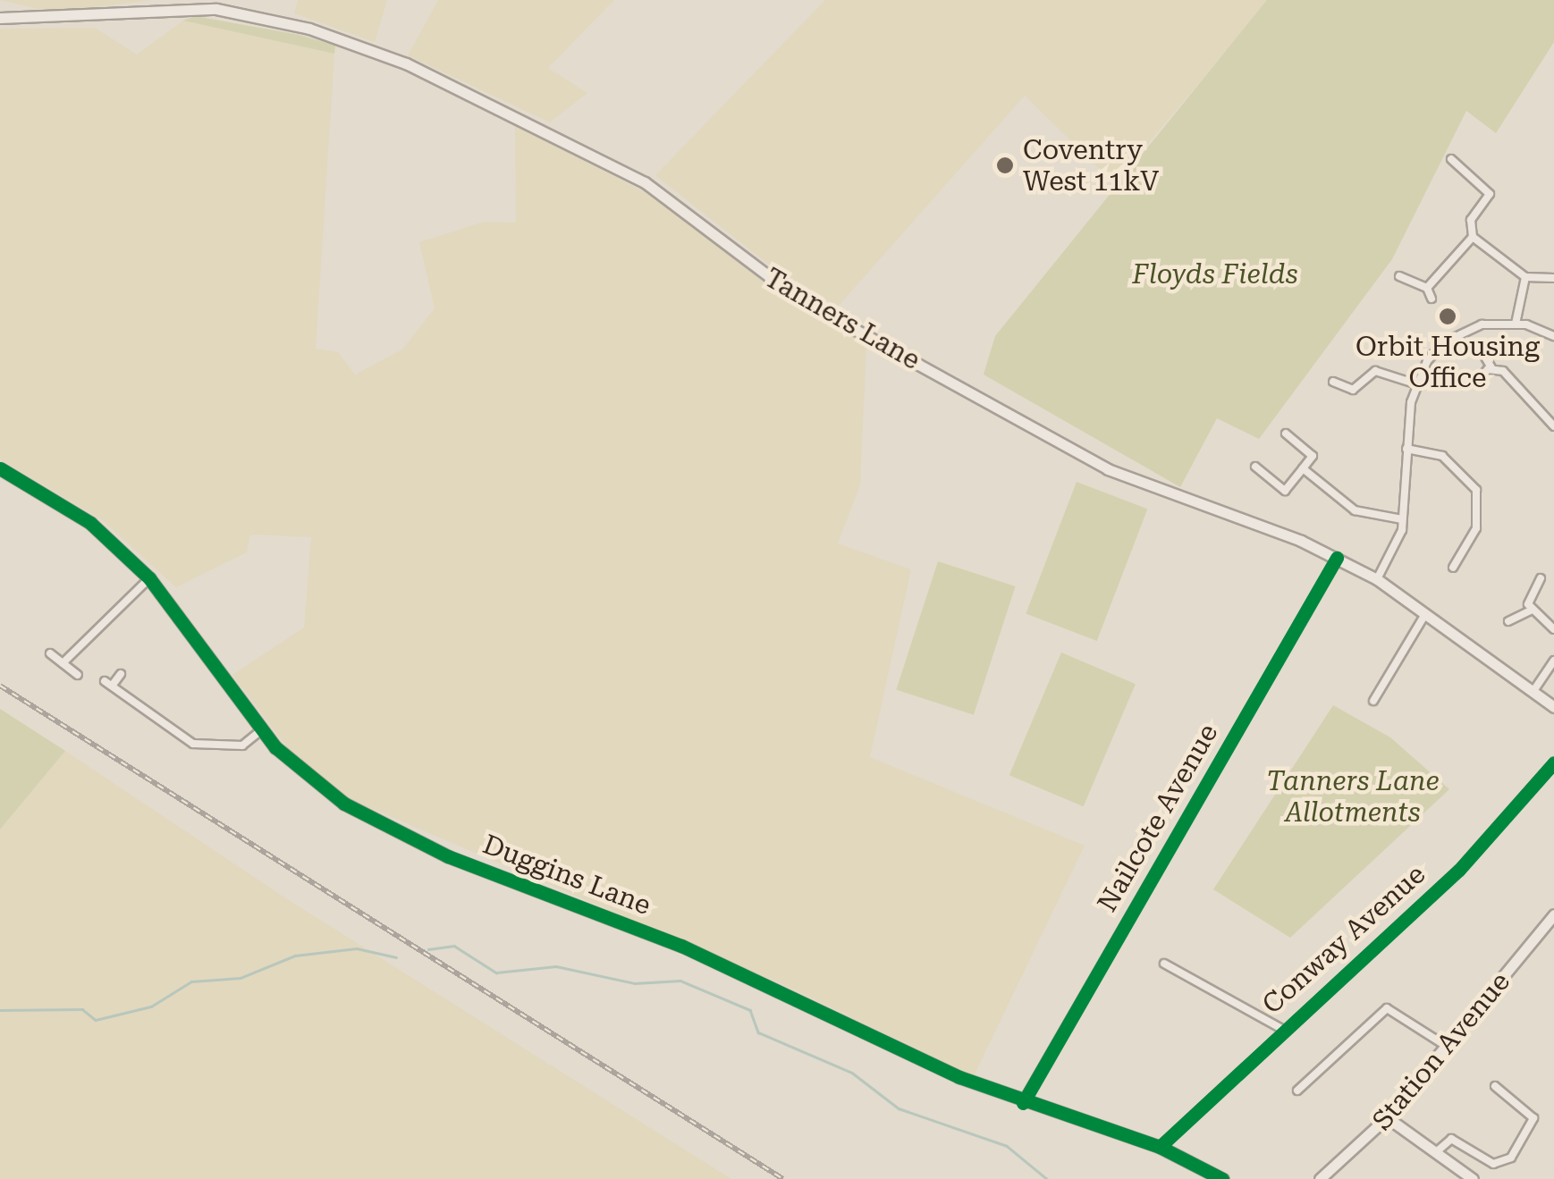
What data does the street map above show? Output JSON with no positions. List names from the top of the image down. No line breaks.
{"streets":{"street":["Tanners Lane","Nailcote Avenue","Duggins Lane","Conway Avenue","Station Avenue"]},"crossings":[["Tanners Lane","Nailcote Avenue"],["Nailcote Avenue","Duggins Lane"],["Duggins Lane","Conway Avenue"]],"parks":["Floyds Fields","Tanners Lane Allotments"],"places":["Coventry West 11kV","Orbit Housing Office"]}
